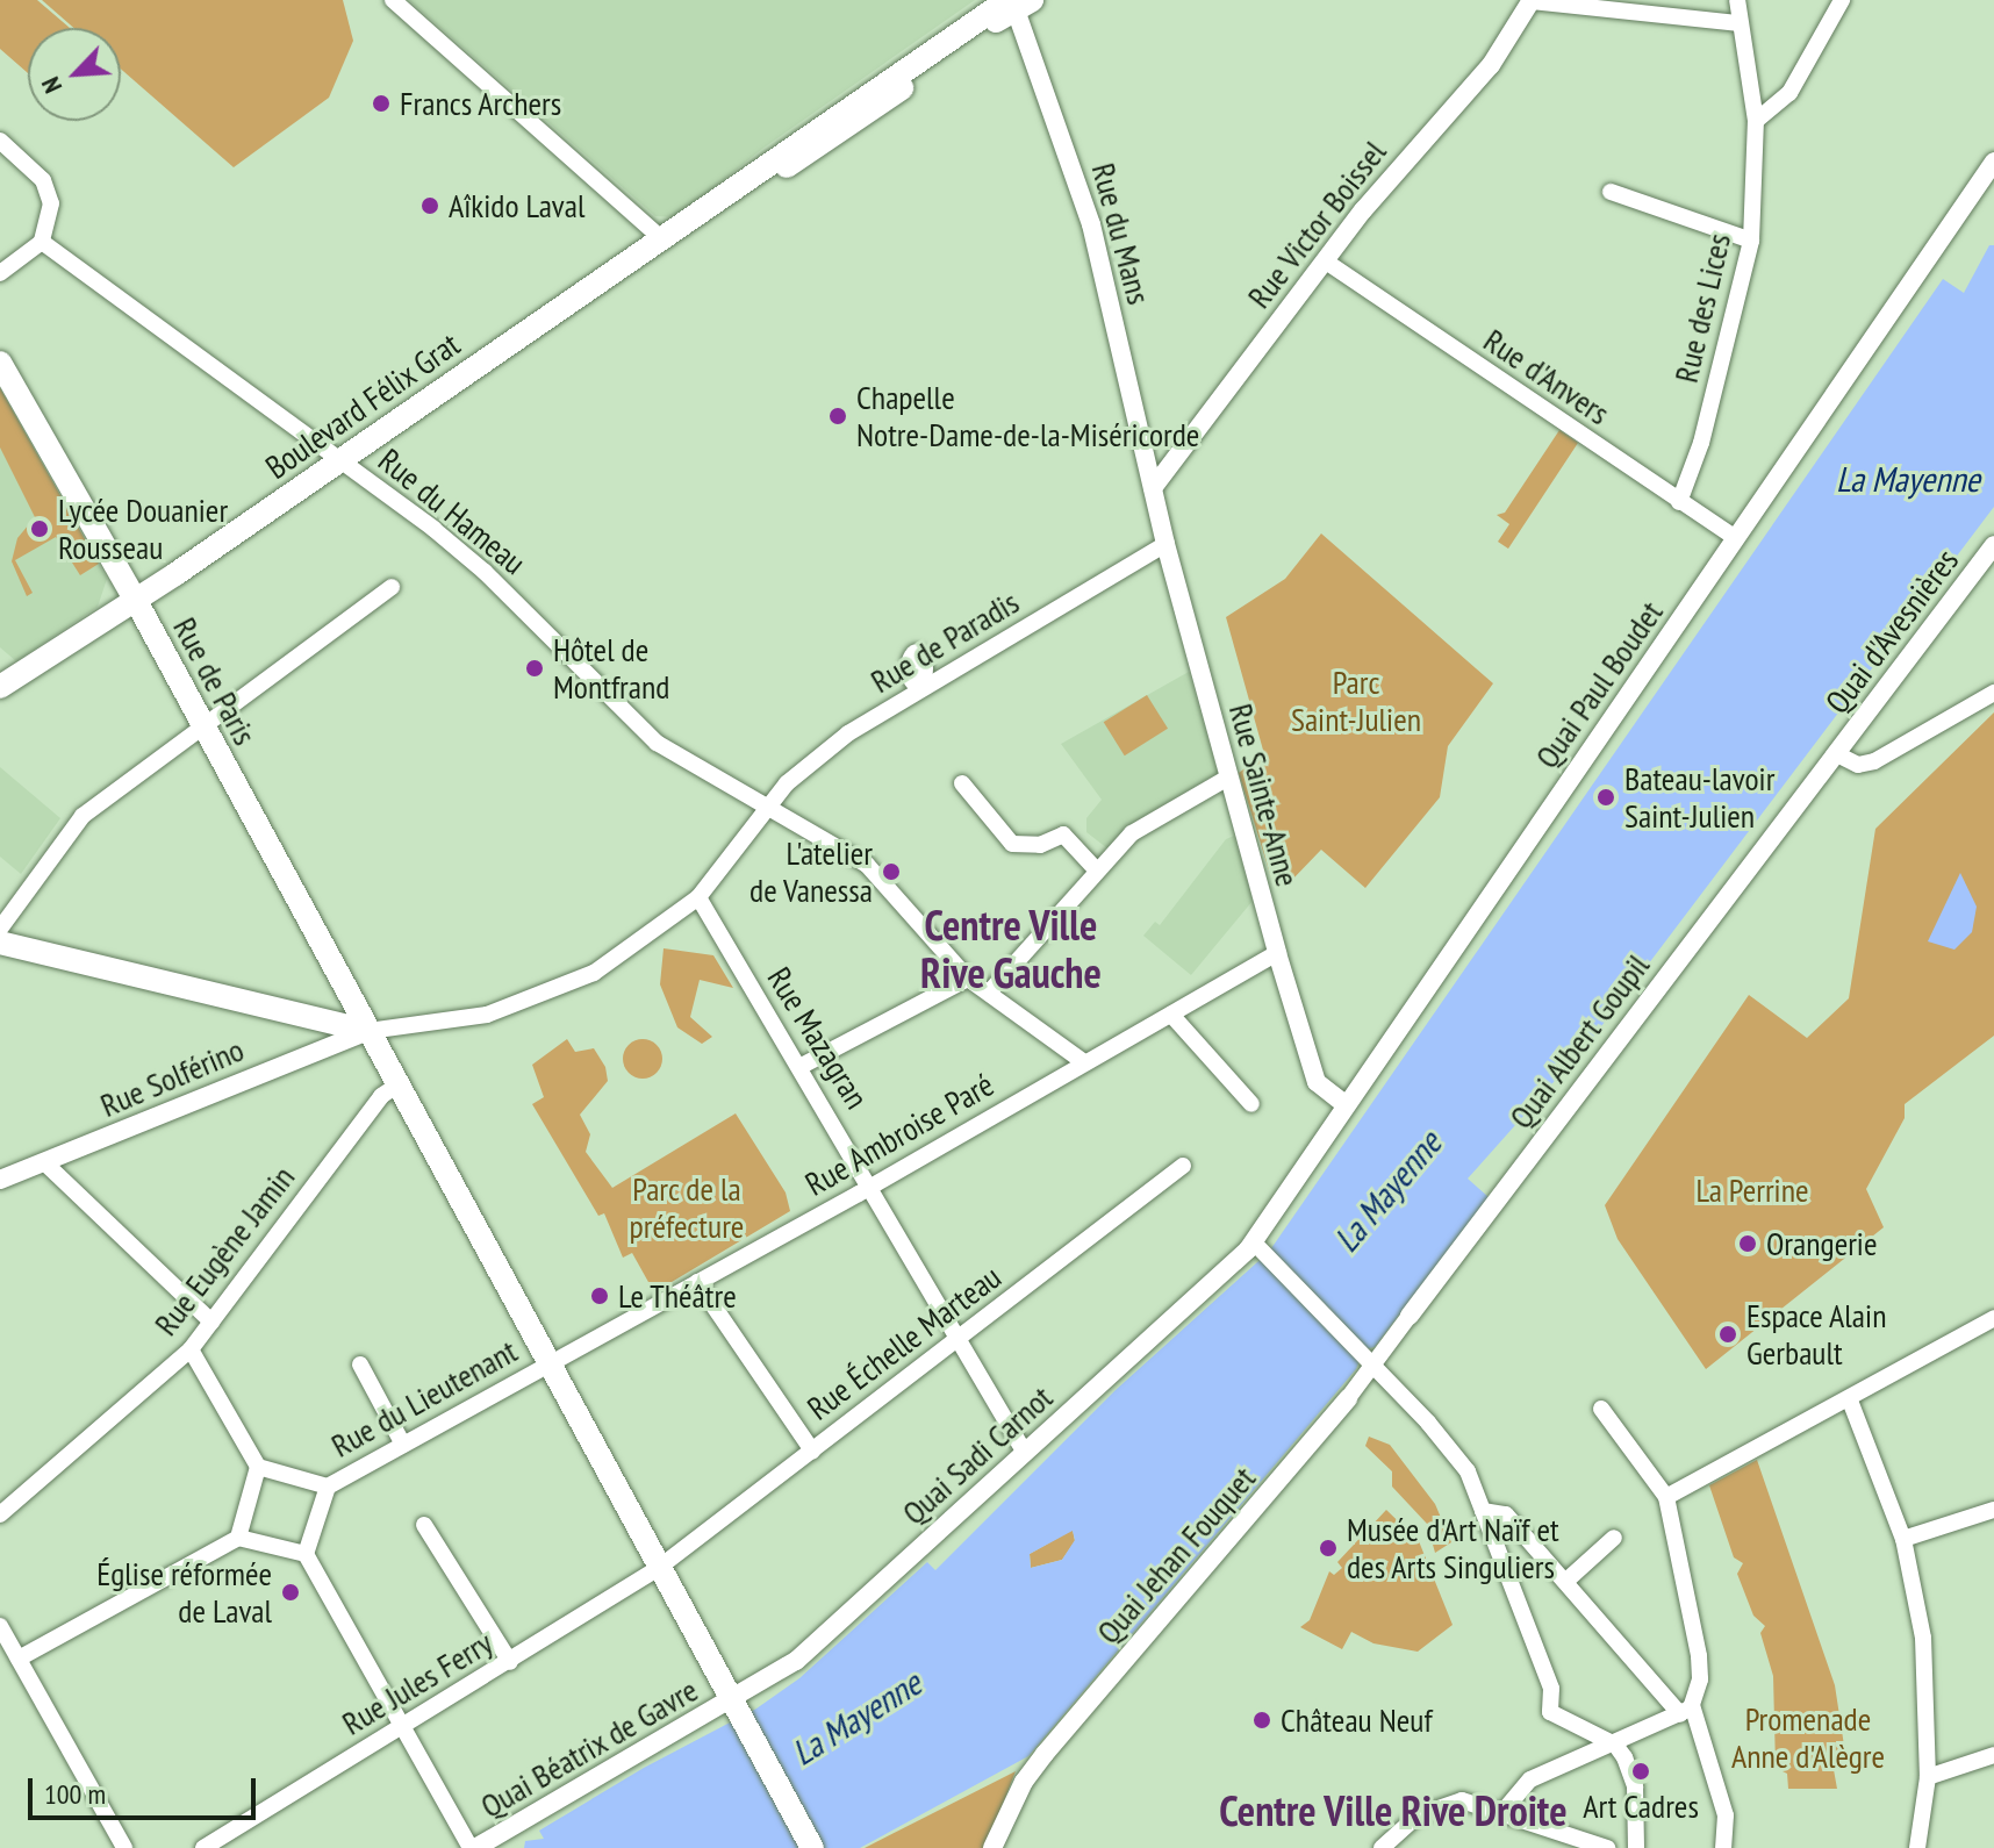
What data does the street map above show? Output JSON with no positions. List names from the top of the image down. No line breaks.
{"streets":{"main road":["Boulevard Félix Grat","Rue de Paris"],"street":["Rue Victor Boissel","Rue du Mans","Rue des Lices","Rue d'Anvers","Rue du Hameau","Quai d'Avesnières","Rue de Paradis","Quai Paul Boudet","Rue Sainte-Anne","Rue Mazagran","Quai Albert Goupil","Rue Solférino","Rue Ambroise Paré","Rue Eugène Jamin","Rue Échelle Marteau","Rue du Lieutenant","Quai Sadi Carnot","Quai Jehan Fouquet","Rue Jules Ferry","Quai Béatrix de Gavre"]},"crossings":[["Rue Victor Boissel","Rue du Mans"],["Rue Victor Boissel","Rue d'Anvers"],["Rue Victor Boissel","Rue Sainte-Anne"],["Rue du Mans","Boulevard Félix Grat"],["Rue du Mans","Rue Sainte-Anne"],["Rue des Lices","Rue d'Anvers"],["Rue d'Anvers","Quai Paul Boudet"],["Boulevard Félix Grat","Rue du Hameau"],["Boulevard Félix Grat","Rue de Paris"],["Rue du Hameau","Rue de Paradis"],["Rue du Hameau","Rue Ambroise Paré"],["Quai d'Avesnières","Quai Albert Goupil"],["Rue de Paradis","Rue de Paris"],["Rue de Paradis","Rue Sainte-Anne"],["Rue de Paradis","Rue Mazagran"],["Rue de Paradis","Rue Solférino"],["Rue de Paris","Rue Solférino"],["Rue de Paris","Rue Ambroise Paré"],["Rue de Paris","Rue Eugène Jamin"],["Rue de Paris","Rue Échelle Marteau"],["Rue de Paris","Rue du Lieutenant"],["Rue de Paris","Quai Sadi Carnot"],["Rue de Paris","Rue Jules Ferry"],["Rue de Paris","Quai Béatrix de Gavre"],["Quai Paul Boudet","Rue Sainte-Anne"],["Quai Paul Boudet","Quai Sadi Carnot"],["Rue Sainte-Anne","Rue Ambroise Paré"],["Rue Mazagran","Rue Ambroise Paré"],["Rue Mazagran","Rue Échelle Marteau"],["Rue Mazagran","Quai Sadi Carnot"],["Quai Albert Goupil","Quai Jehan Fouquet"],["Rue Ambroise Paré","Rue du Lieutenant"],["Rue Échelle Marteau","Rue Jules Ferry"],["Quai Sadi Carnot","Quai Béatrix de Gavre"]],"districts":["Centre Ville Rive Gauche","Centre Ville Rive Droite"],"water":["La Mayenne"],"parks":["Parc Saint-Julien","Parc de la préfecture","La Perrine","Promenade Anne d'Alègre"],"places":["Francs Archers","Aîkido Laval","Chapelle Notre-Dame-de-la-Miséricorde","Lycée Douanier Rousseau","Hôtel de Montfrand","Bateau-lavoir Saint-Julien","L'atelier de Vanessa","Orangerie","Le Théâtre","Espace Alain Gerbault","Musée d'Art Naïf et des Arts Singuliers","Église réformée de Laval","Château Neuf","Art Cadres"],"scale_bar":"100 m","north":"bottom left"}
